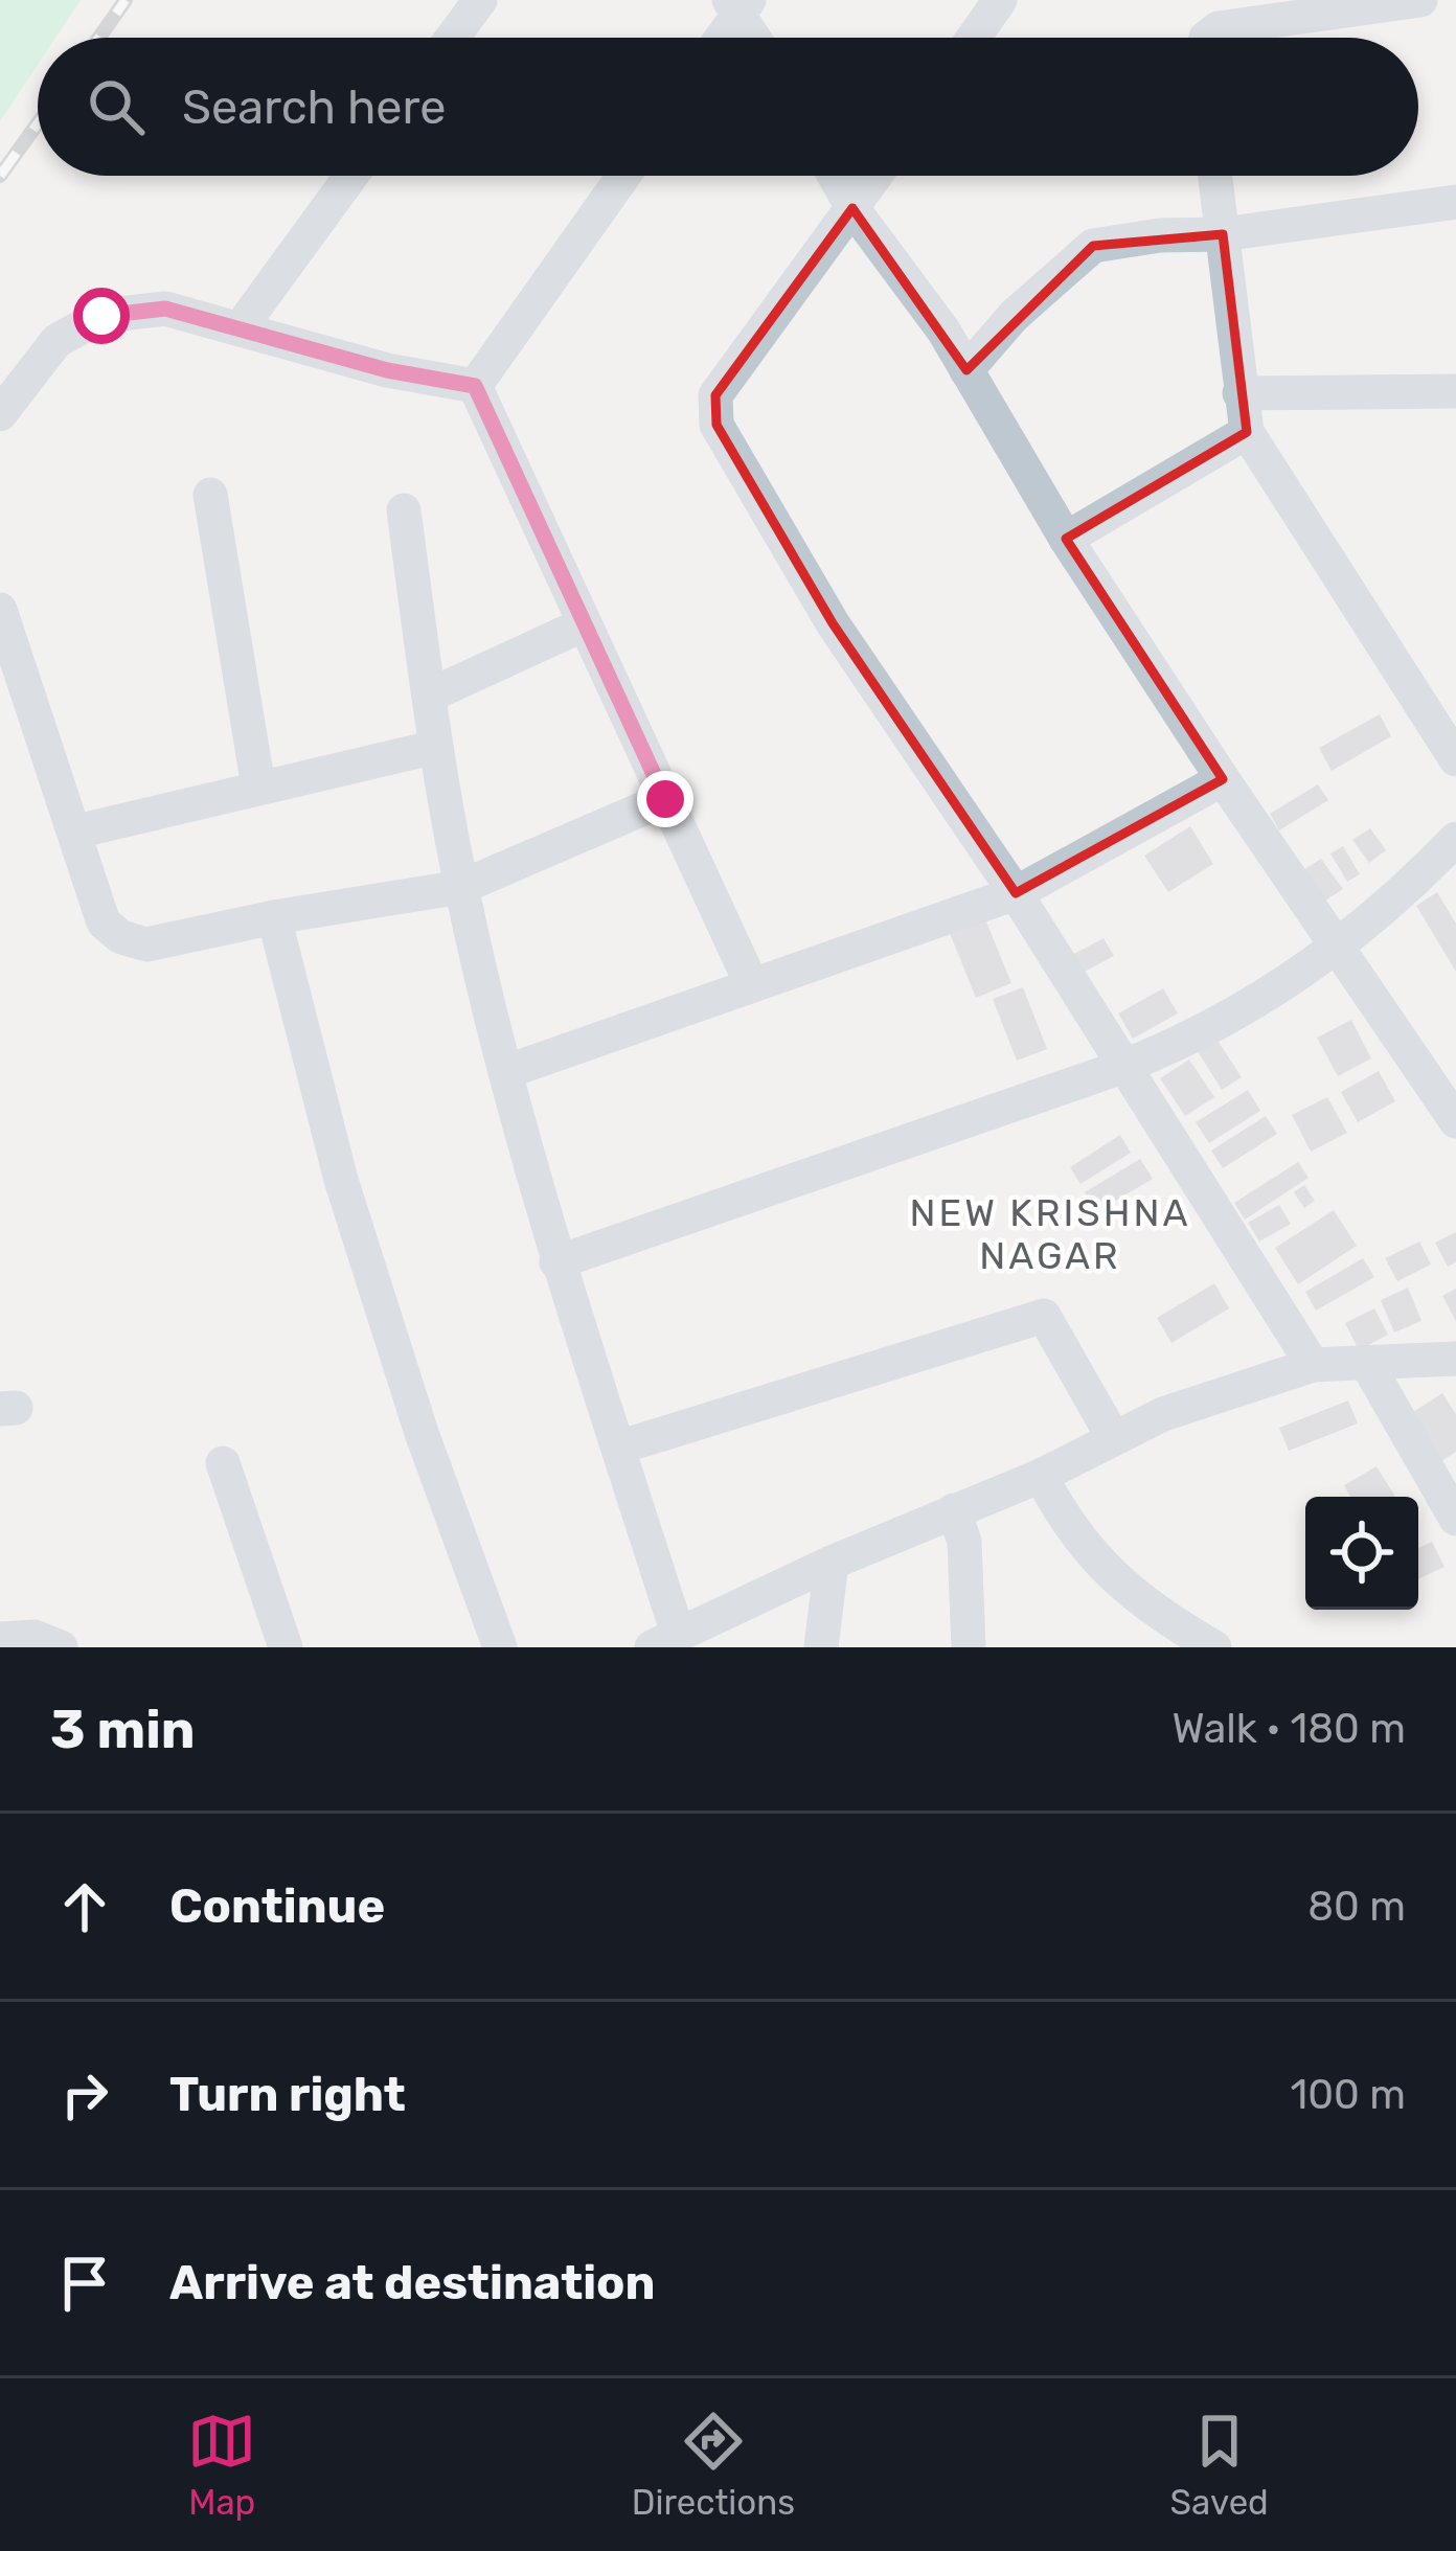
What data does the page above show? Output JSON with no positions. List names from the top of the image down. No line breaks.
{"districts":["NEW KRISHNA NAGAR"],"page":{"search":"Search here","heading":["3 min","Walk · 180 m"],"list":[["Continue","80 m"],["Turn right","100 m"],"Arrive at destination"],"nav":["Map","Directions","Saved"]}}
